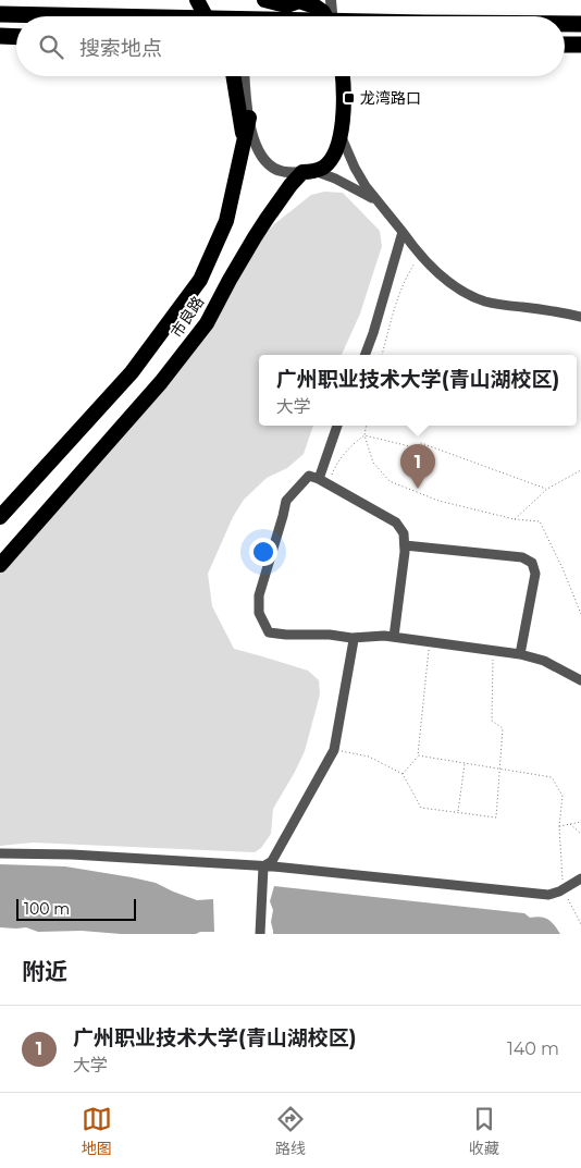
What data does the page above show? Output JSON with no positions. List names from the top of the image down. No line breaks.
{"streets":{"highway":["市良路"]},"places":{"transit":["龙湾路口"]},"scale_bar":"100 m","page":{"search":"搜索地点","popup":["广州职业技术大学(青山湖校区)","大学"],"pins":"1","scale":"100 m","heading":"附近","list":[{"mark":"1","name":"广州职业技术大学(青山湖校区)","note":"大学","value":"140 m"}],"nav":["地图","路线","收藏"]}}
